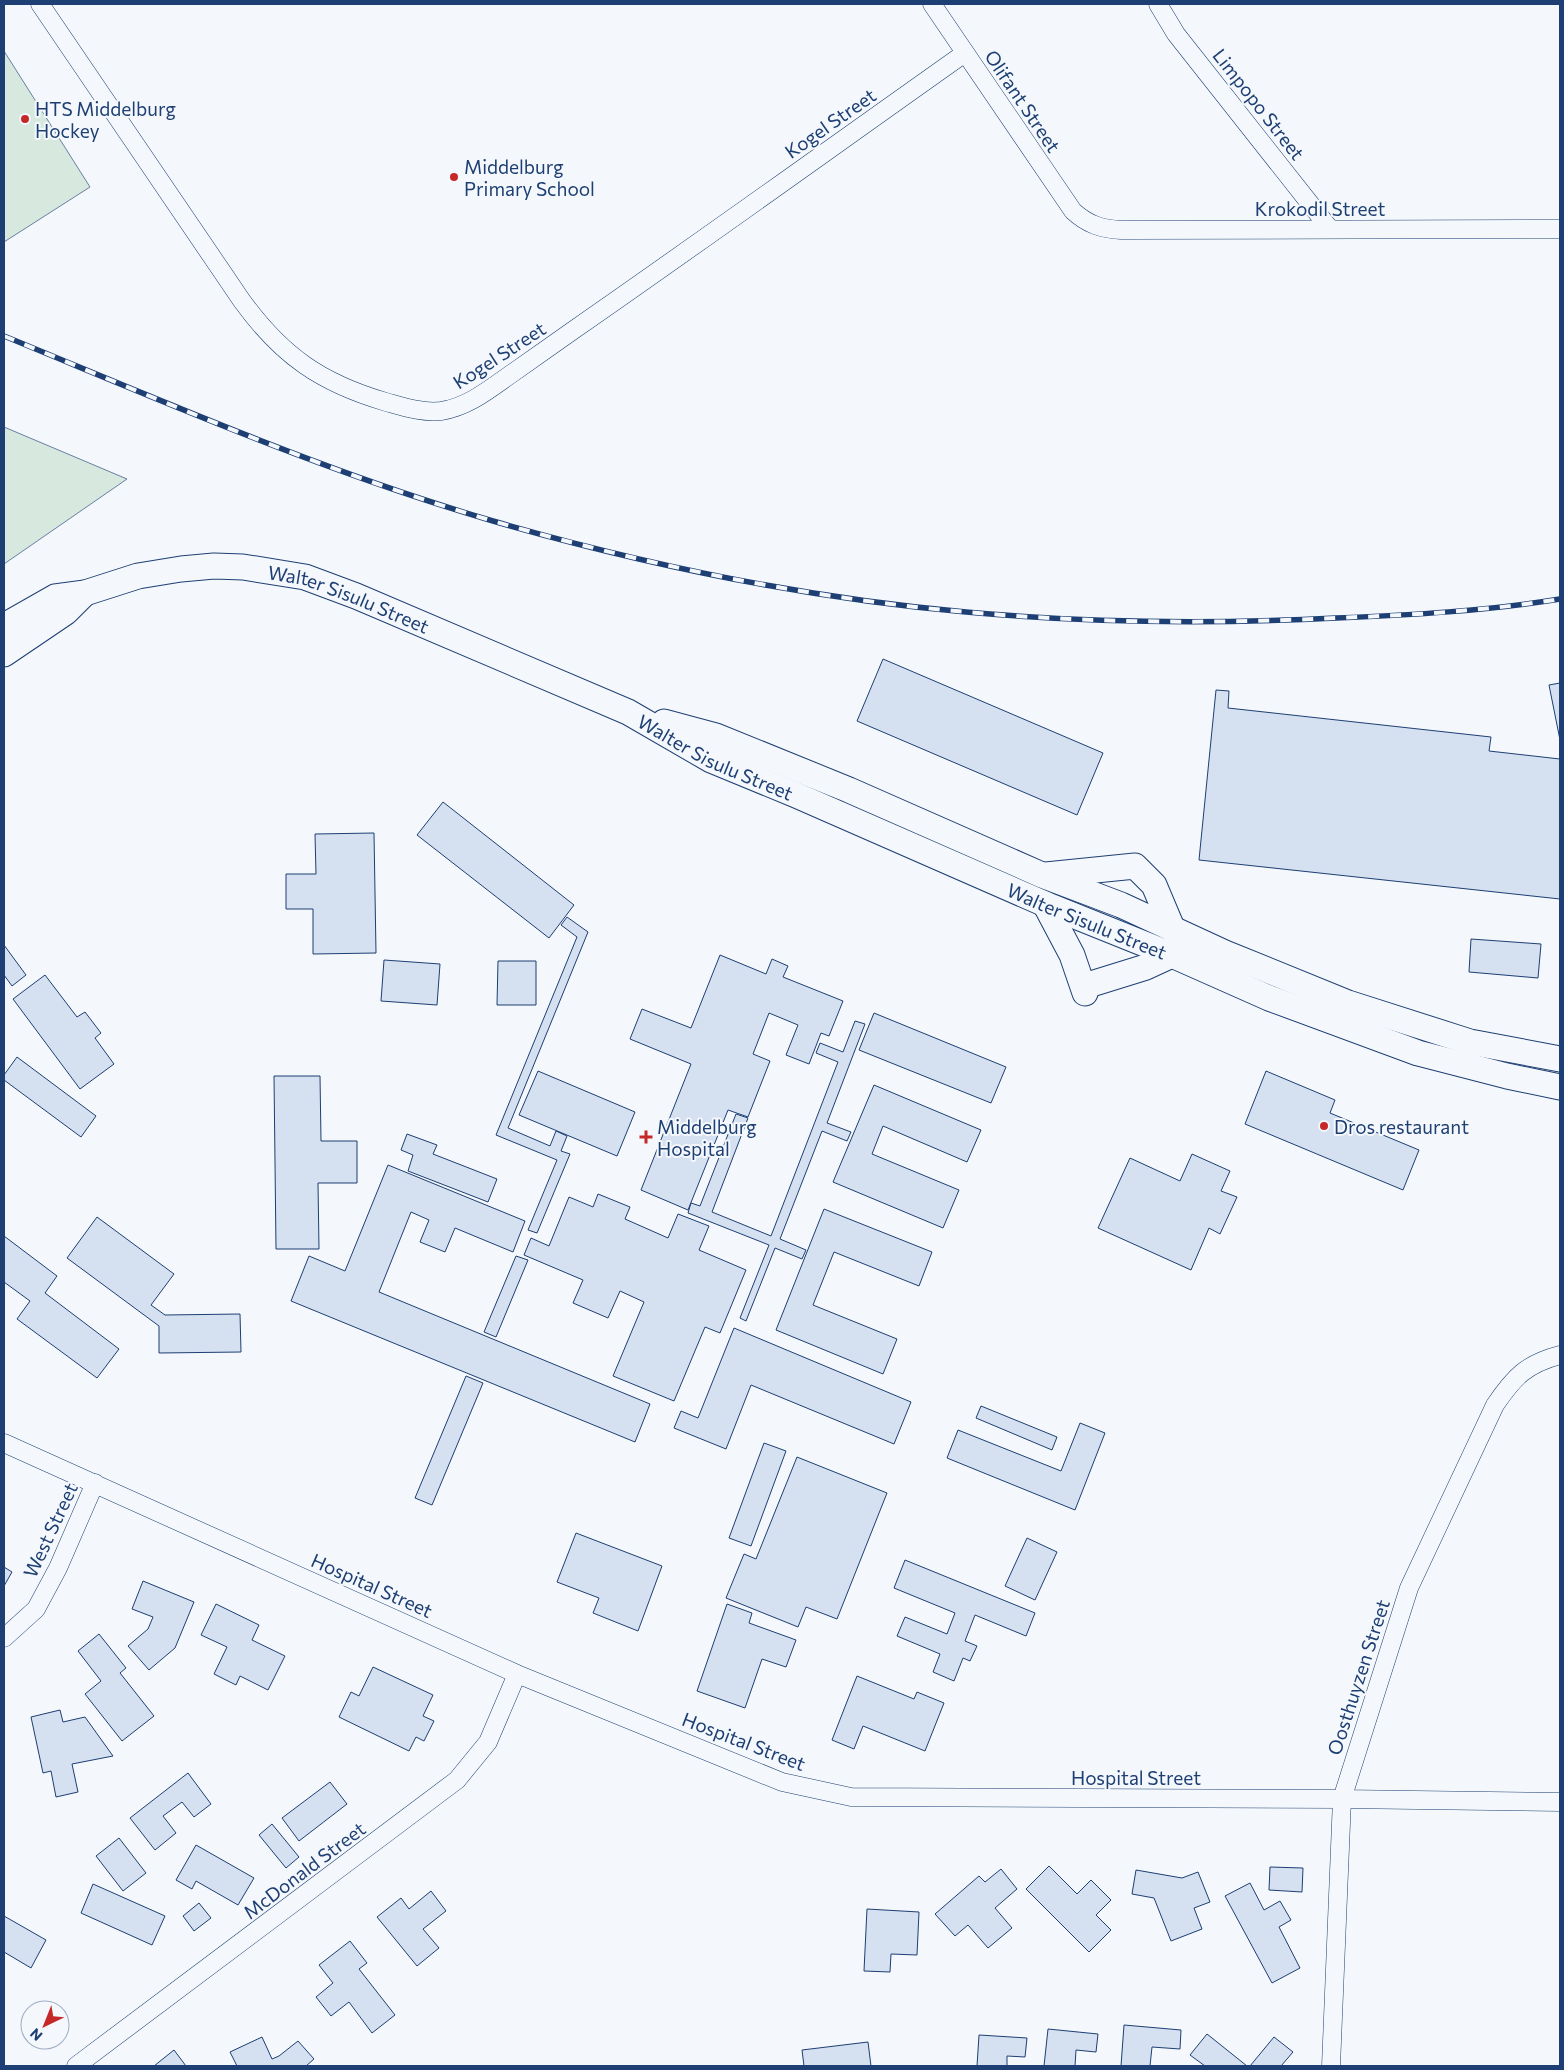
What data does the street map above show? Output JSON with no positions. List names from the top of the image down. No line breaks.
{"streets":{"main road":["Walter Sisulu Street"],"street":["Olifant Street","Limpopo Street","Kogel Street","Krokodil Street","West Street","Hospital Street","Oosthuyzen Street","McDonald Street"]},"crossings":[["Olifant Street","Kogel Street"],["Olifant Street","Krokodil Street"],["Limpopo Street","Krokodil Street"],["West Street","Hospital Street"],["Hospital Street","Oosthuyzen Street"],["Hospital Street","McDonald Street"]],"places":{"other":["HTS Middelburg Hockey","Middelburg Primary School","Dros restaurant"],"health":["Middelburg Hospital"]},"north":"bottom left"}
